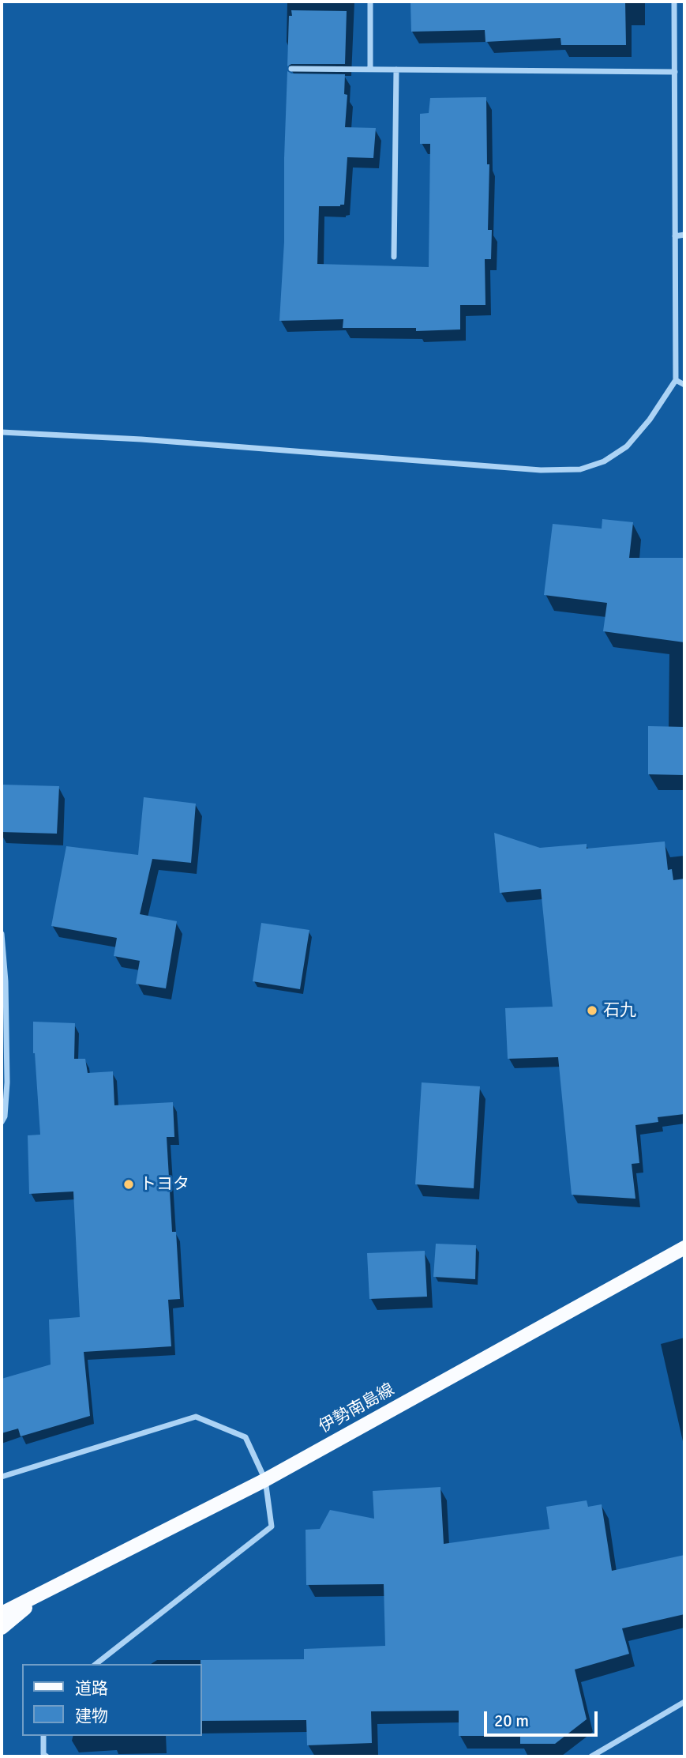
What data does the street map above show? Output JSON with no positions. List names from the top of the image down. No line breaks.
{"streets":{"main road":["伊勢南島線"]},"places":["石九","トヨタ"],"legend":["道路","建物"],"scale_bar":"20 m"}
